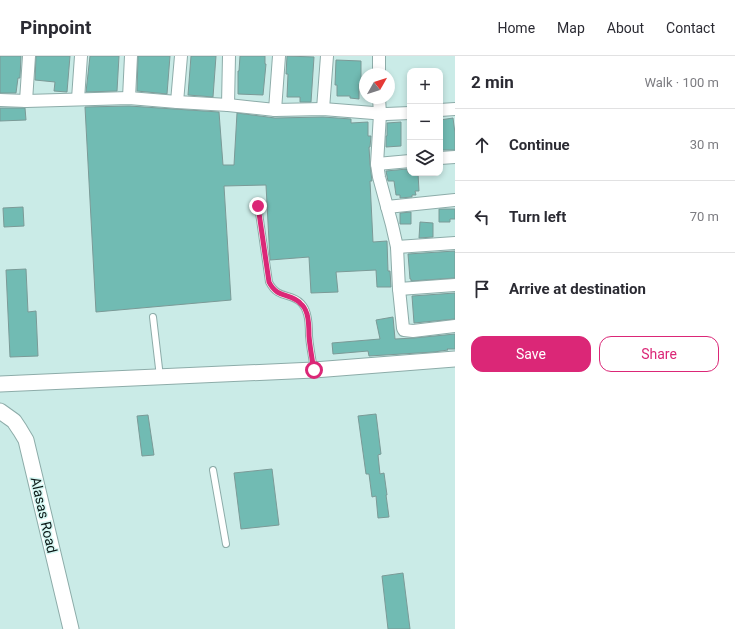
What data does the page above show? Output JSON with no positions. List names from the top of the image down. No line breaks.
{"streets":{"street":["Alasas Road"]},"north":"top right","page":{"header":"Pinpoint","nav":["Home","Map","About","Contact"],"heading":["2 min","Walk · 100 m"],"map_buttons":["+","−"],"list":[["Continue","30 m"],["Turn left","70 m"],"Arrive at destination"],"buttons":["Save","Share"]}}
